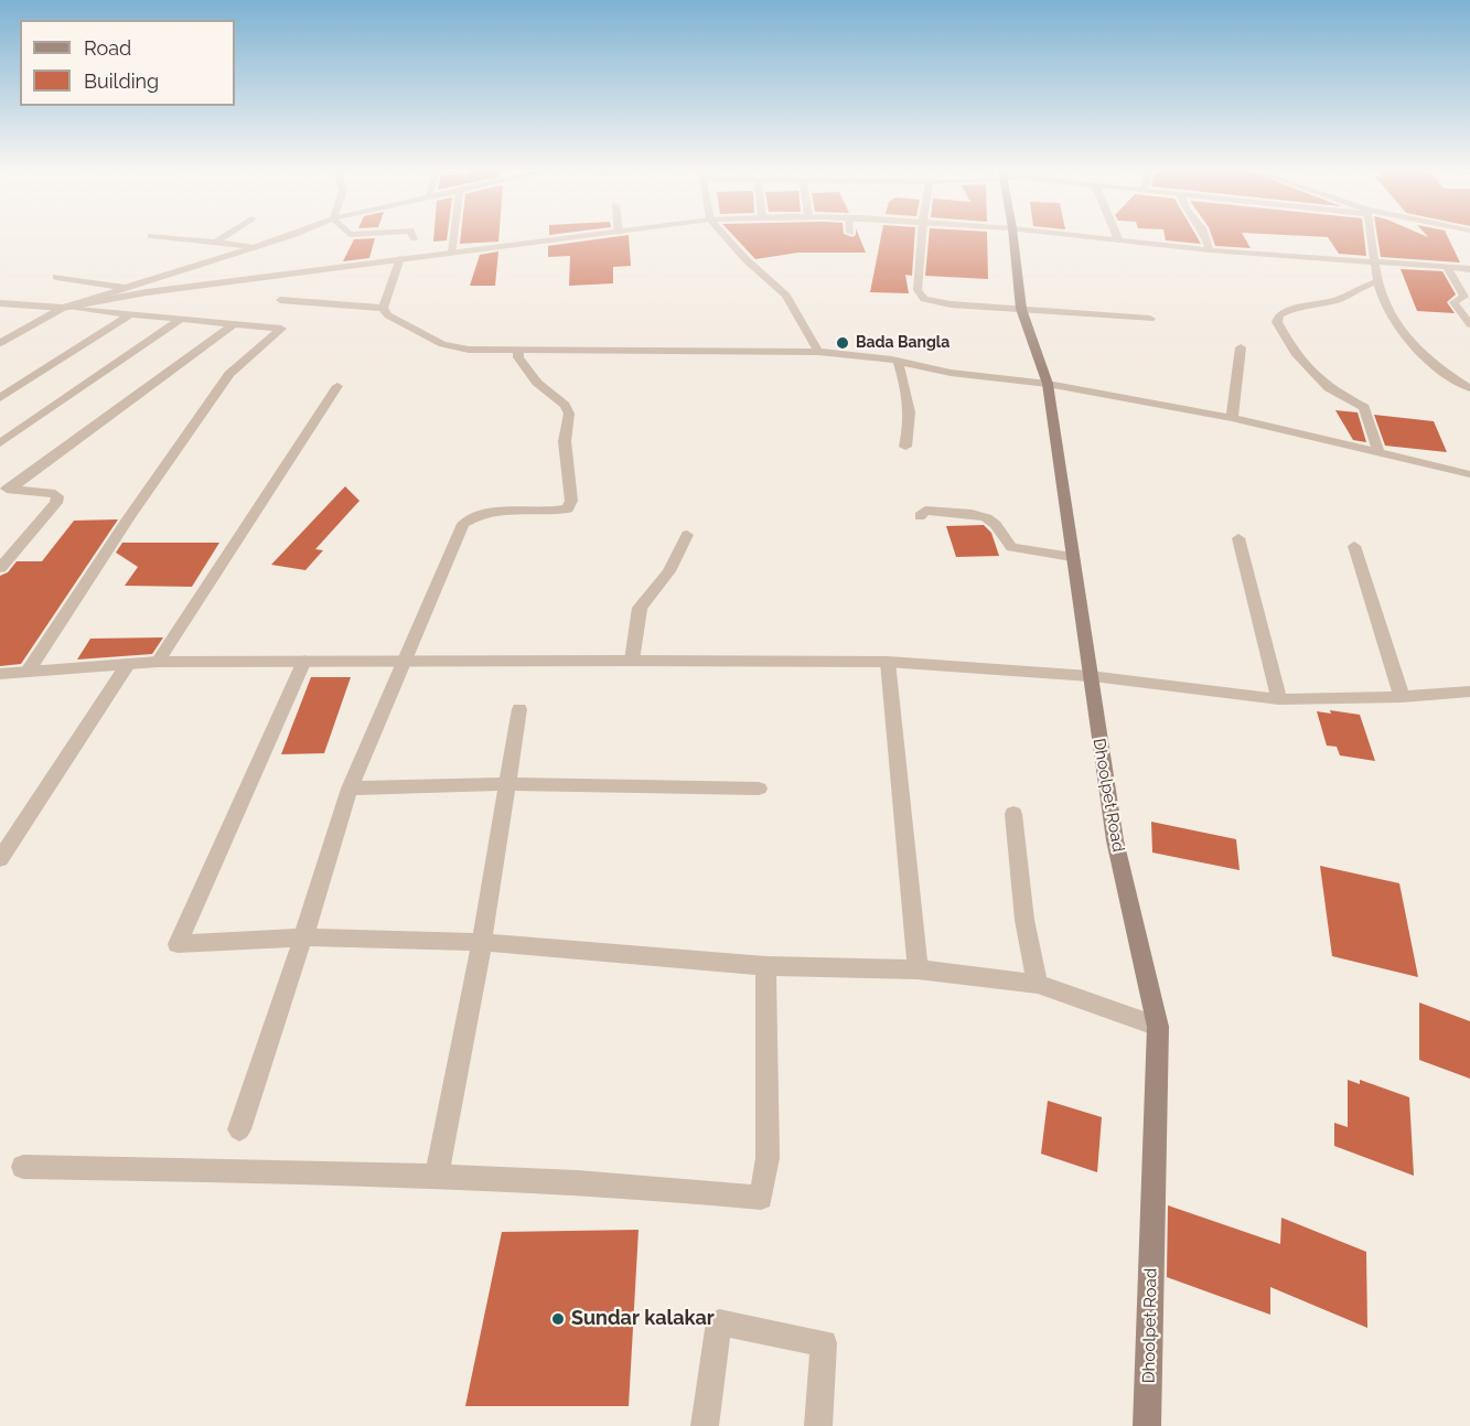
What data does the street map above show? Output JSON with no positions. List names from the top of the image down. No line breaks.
{"streets":{"main road":["Dhoolpet Road"]},"places":["Bada Bangla","Sundar kalakar"],"legend":["Road","Building"]}
